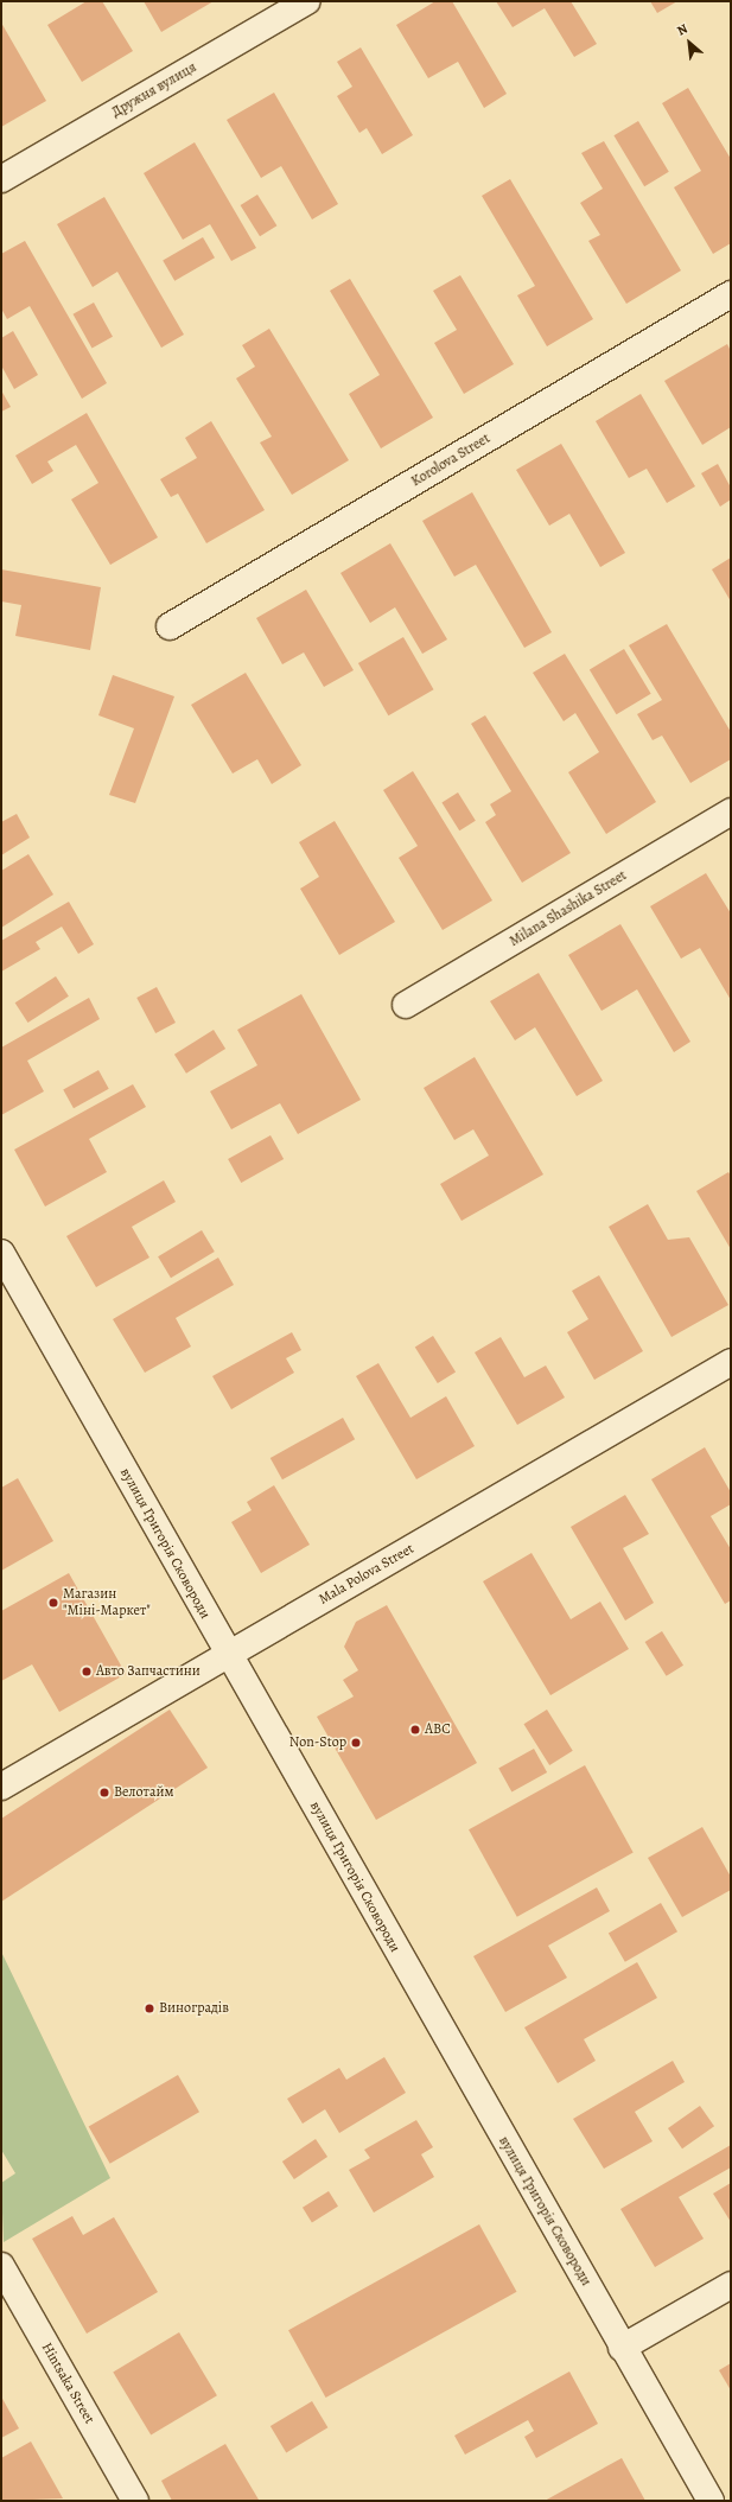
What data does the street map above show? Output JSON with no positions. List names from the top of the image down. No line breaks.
{"streets":{"street":["Дружня вулиця","Korolova Street","Milana Shashika Street","вулиця Григорія Сковороди","Mala Polova Street","Hintsaka Street"]},"crossings":[["вулиця Григорія Сковороди","Mala Polova Street"]],"places":["Магазин \"Міні-Маркет\"","Авто Запчастини","ABC","Non-Stop","Велотайм","Виноградів"],"north":"top left"}
